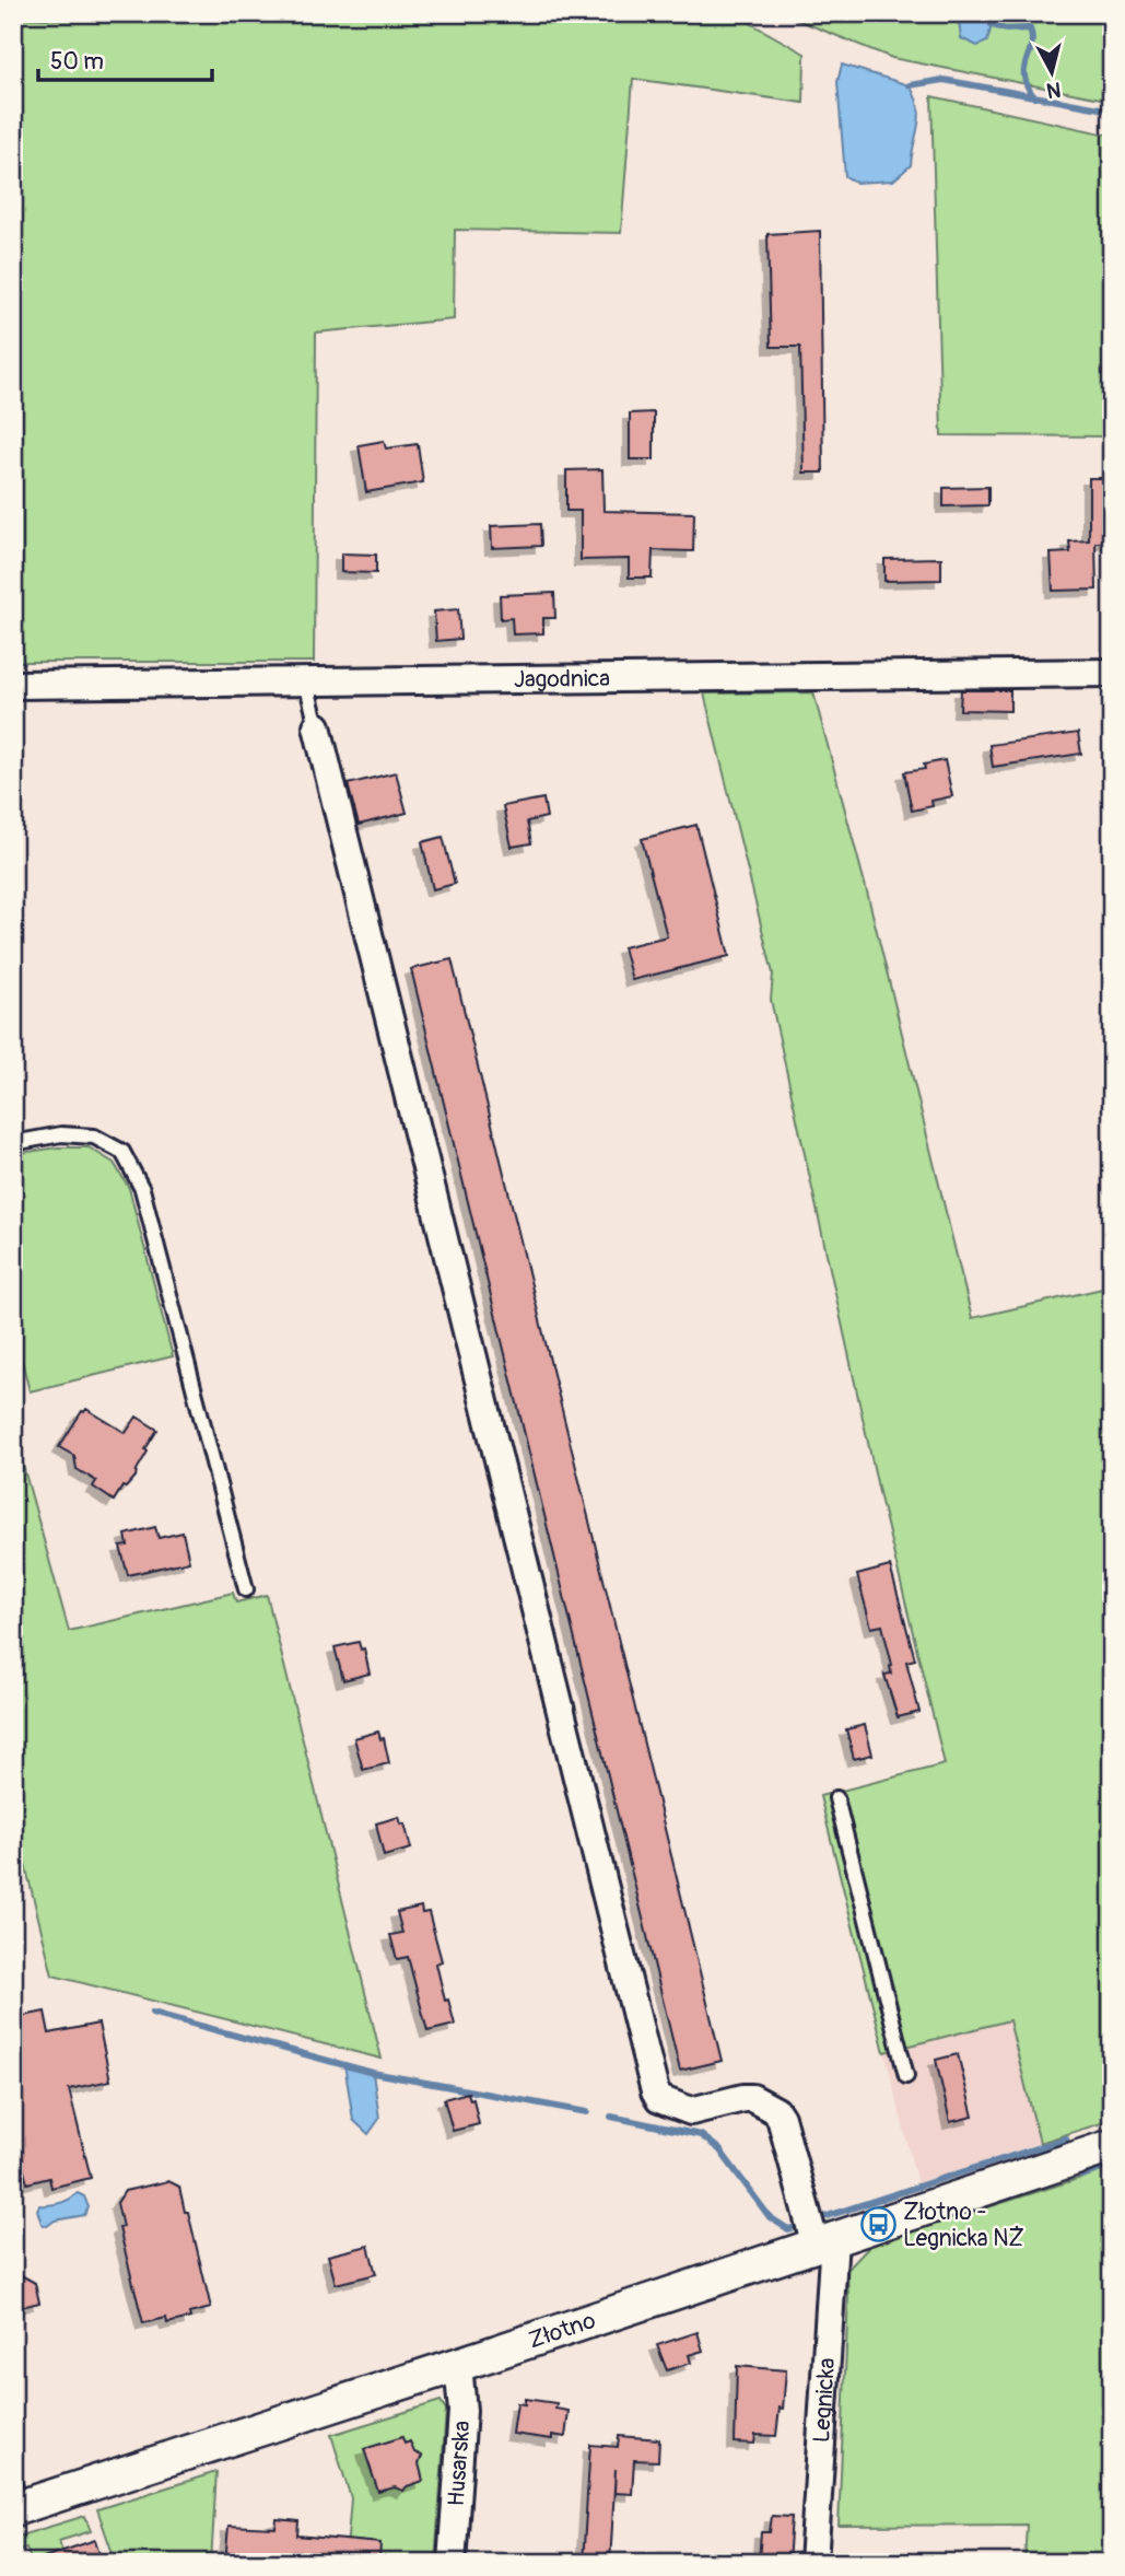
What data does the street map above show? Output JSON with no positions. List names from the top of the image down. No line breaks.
{"streets":{"street":["Jagodnica","Złotno","Legnicka","Husarska"]},"crossings":[["Złotno","Legnicka"],["Złotno","Husarska"]],"places":{"bus stop":["Złotno - Legnicka NŻ"]},"scale_bar":"50 m","north":"bottom"}
